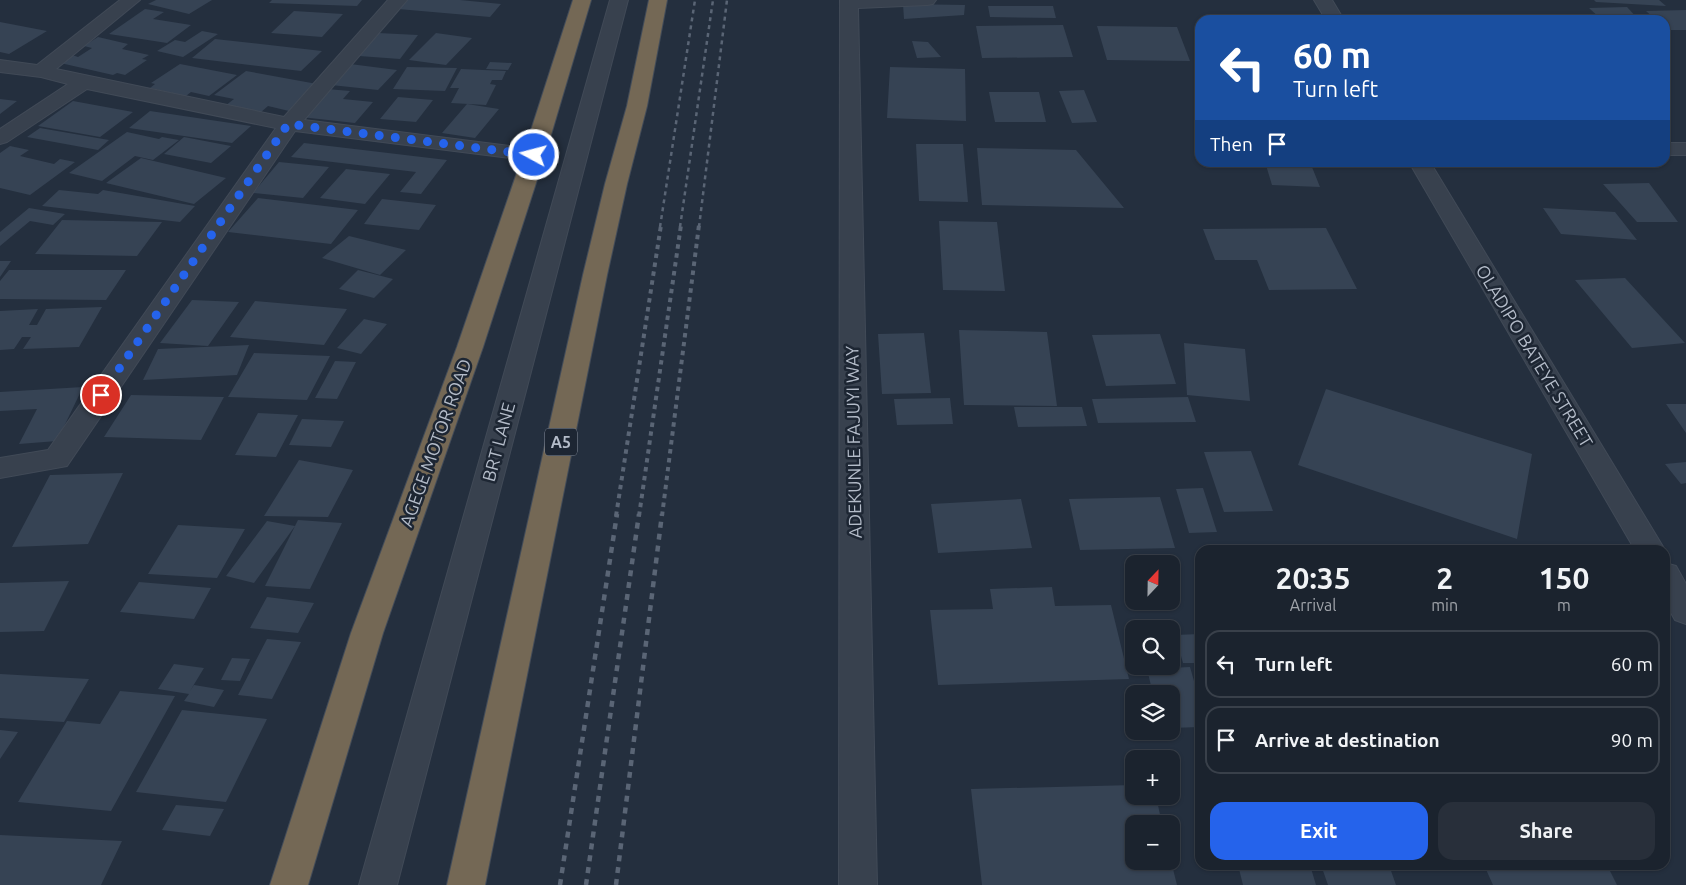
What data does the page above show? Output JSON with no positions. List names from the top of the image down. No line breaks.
{"streets":{"highway":["A5","AGEGE MOTOR ROAD"],"street":["OLADIPO BATEYE STREET","BRT LANE","ADEKUNLE FAJUYI WAY"]},"north":"top","page":{"turn":["60 m","Turn left"],"then":"Then","eta":["20:35","Arrival","2","min","150","m"],"map_buttons":["+","−"],"list":[{"name":"Turn left","value":"60 m"},{"name":"Arrive at destination","value":"90 m"}],"buttons":["Exit","Share"]}}
